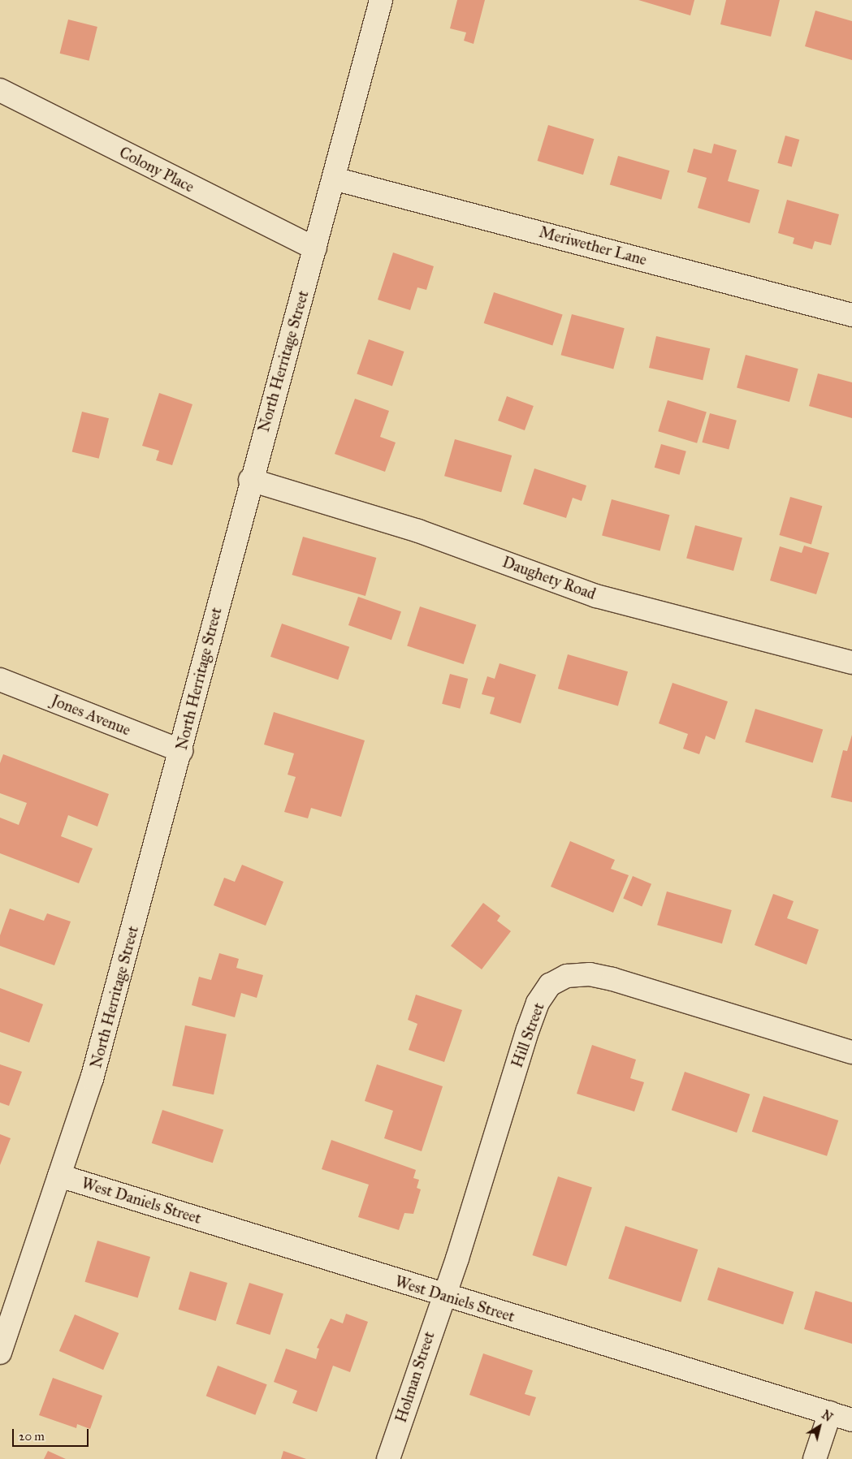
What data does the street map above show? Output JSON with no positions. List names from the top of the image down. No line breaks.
{"streets":{"street":["Colony Place","Meriwether Lane","North Herritage Street","Daughety Road","Jones Avenue","Hill Street","West Daniels Street","Holman Street"]},"crossings":[["Colony Place","North Herritage Street"],["Meriwether Lane","North Herritage Street"],["North Herritage Street","Daughety Road"],["North Herritage Street","Jones Avenue"],["North Herritage Street","West Daniels Street"],["Hill Street","West Daniels Street"],["Hill Street","Holman Street"],["West Daniels Street","Holman Street"]],"scale_bar":"20 m","north":"top right"}
